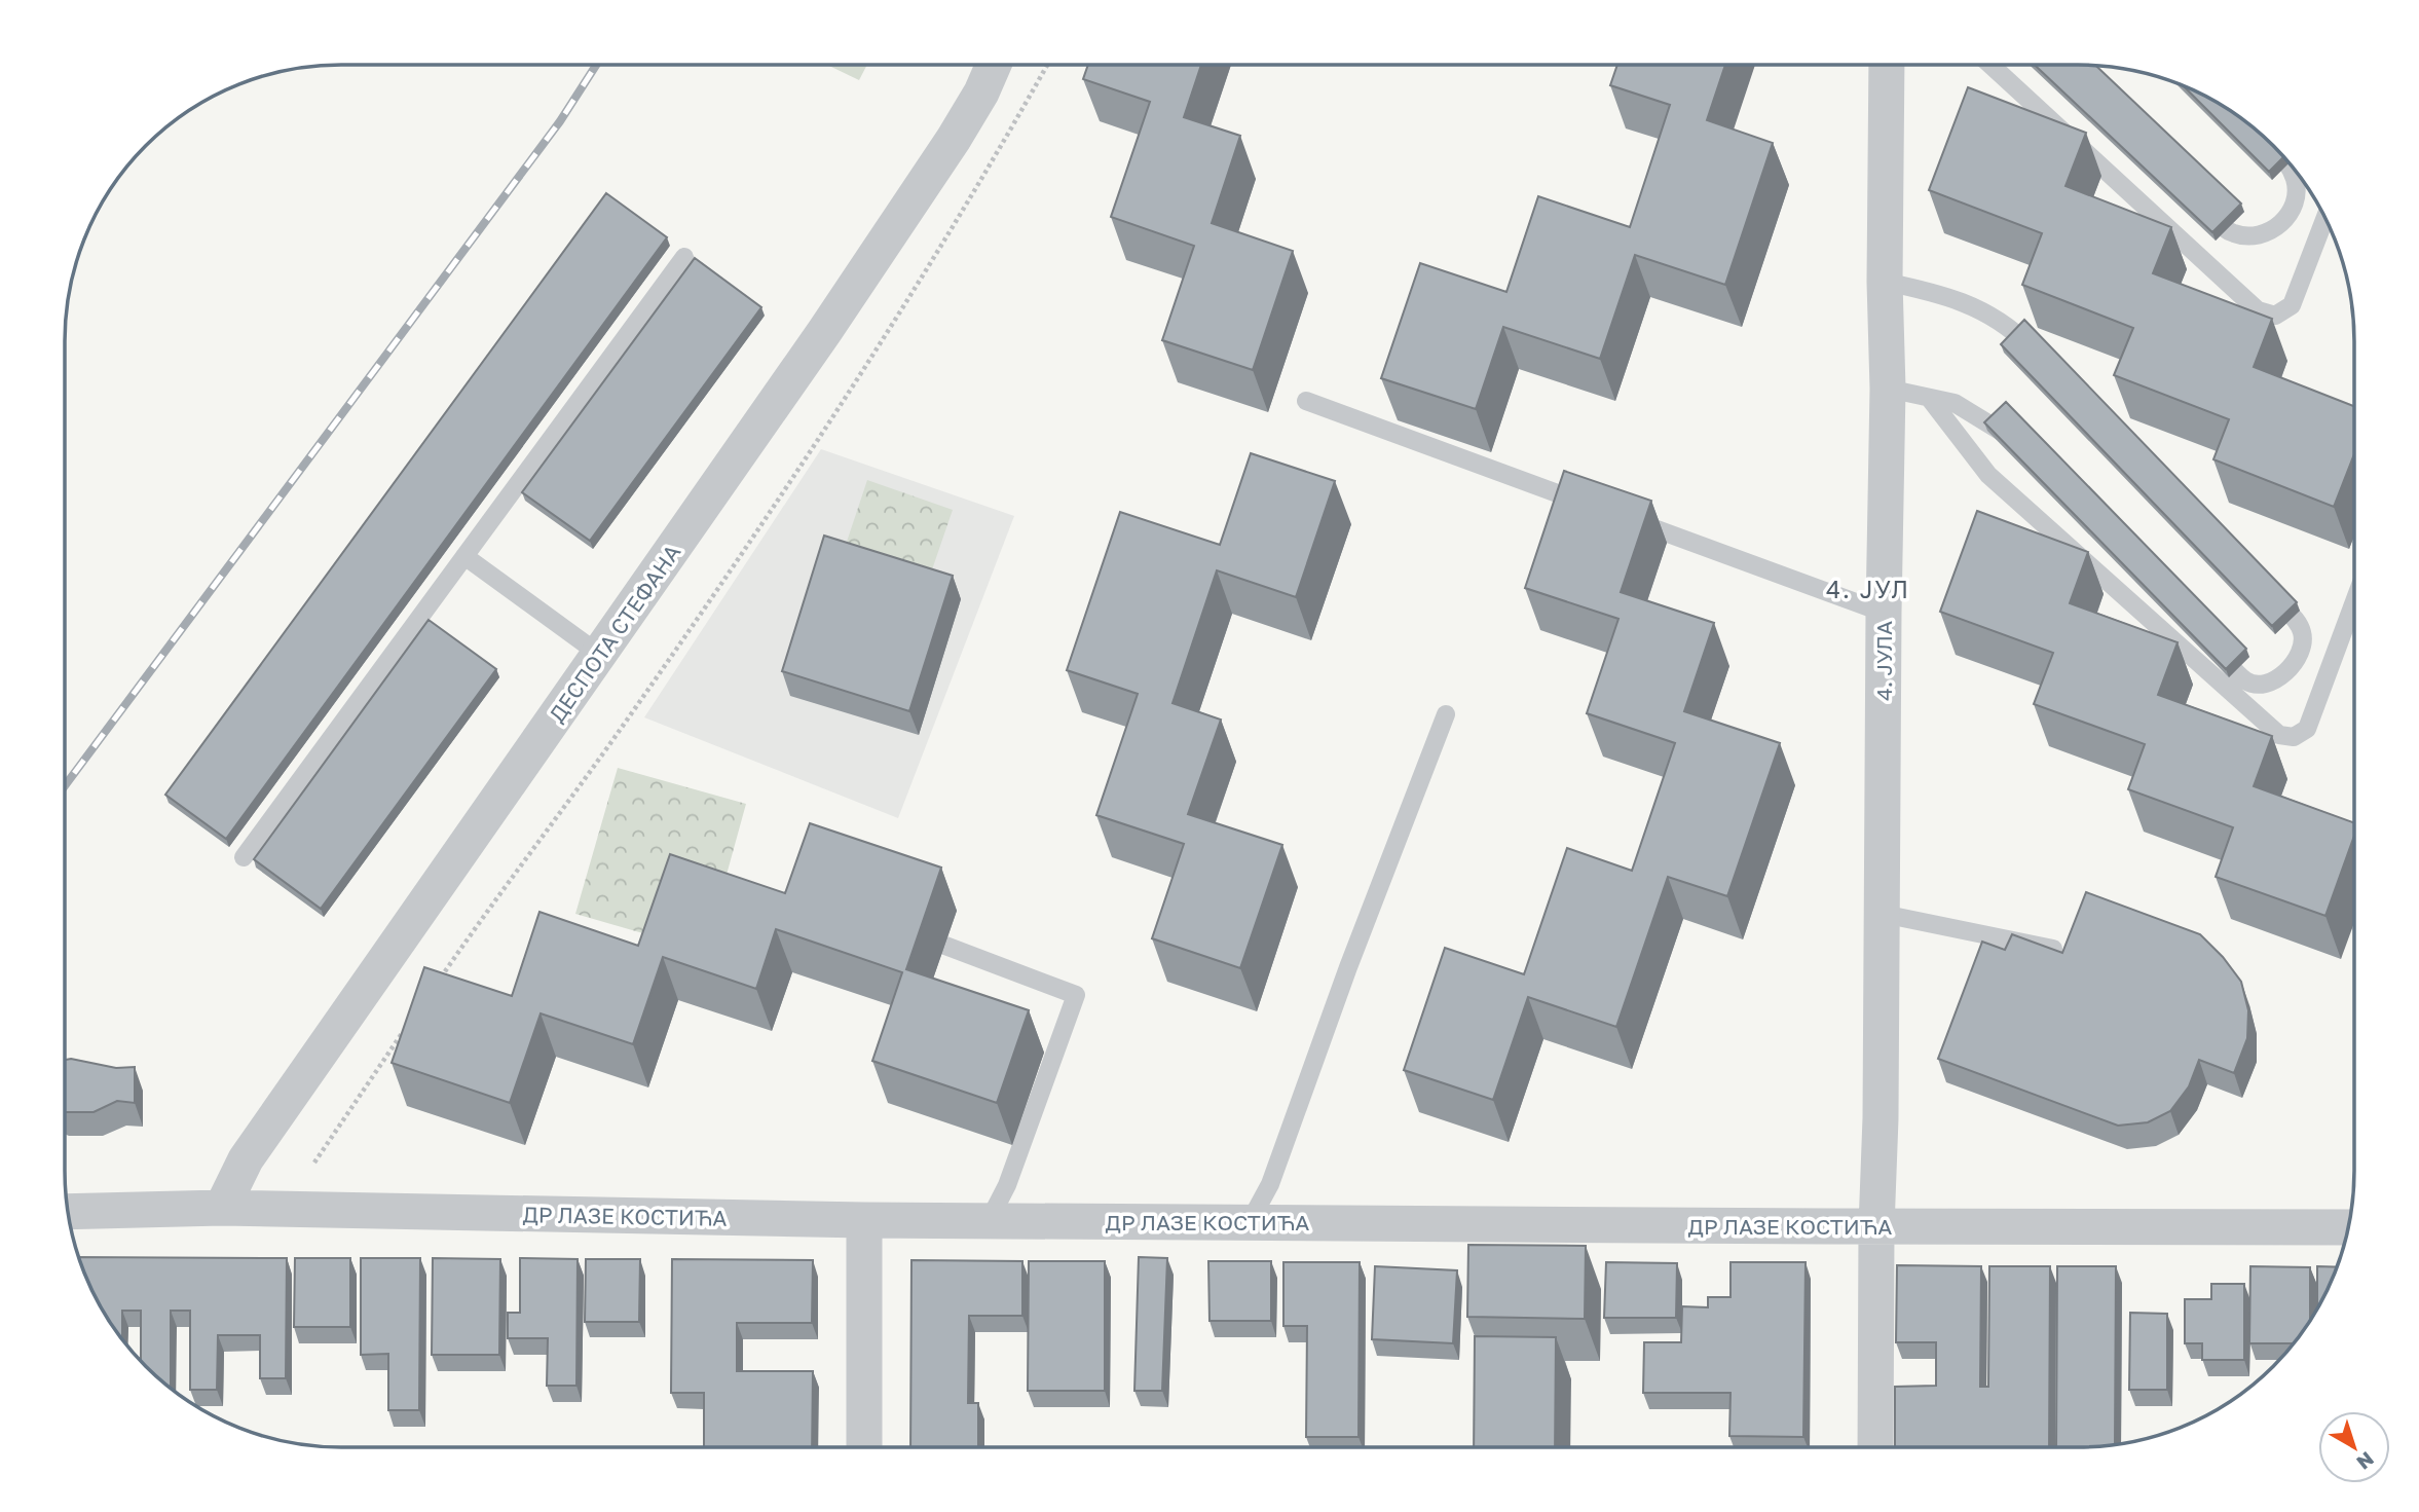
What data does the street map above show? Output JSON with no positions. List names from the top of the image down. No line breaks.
{"streets":{"street":["ДЕСПОТА СТЕФАНА","4. ЈУЛА","ДР ЛАЗЕ КОСТИЋА"]},"crossings":[["ДЕСПОТА СТЕФАНА","ДР ЛАЗЕ КОСТИЋА"],["4. ЈУЛА","ДР ЛАЗЕ КОСТИЋА"]],"districts":["4. ЈУЛ"],"north":"bottom right"}
